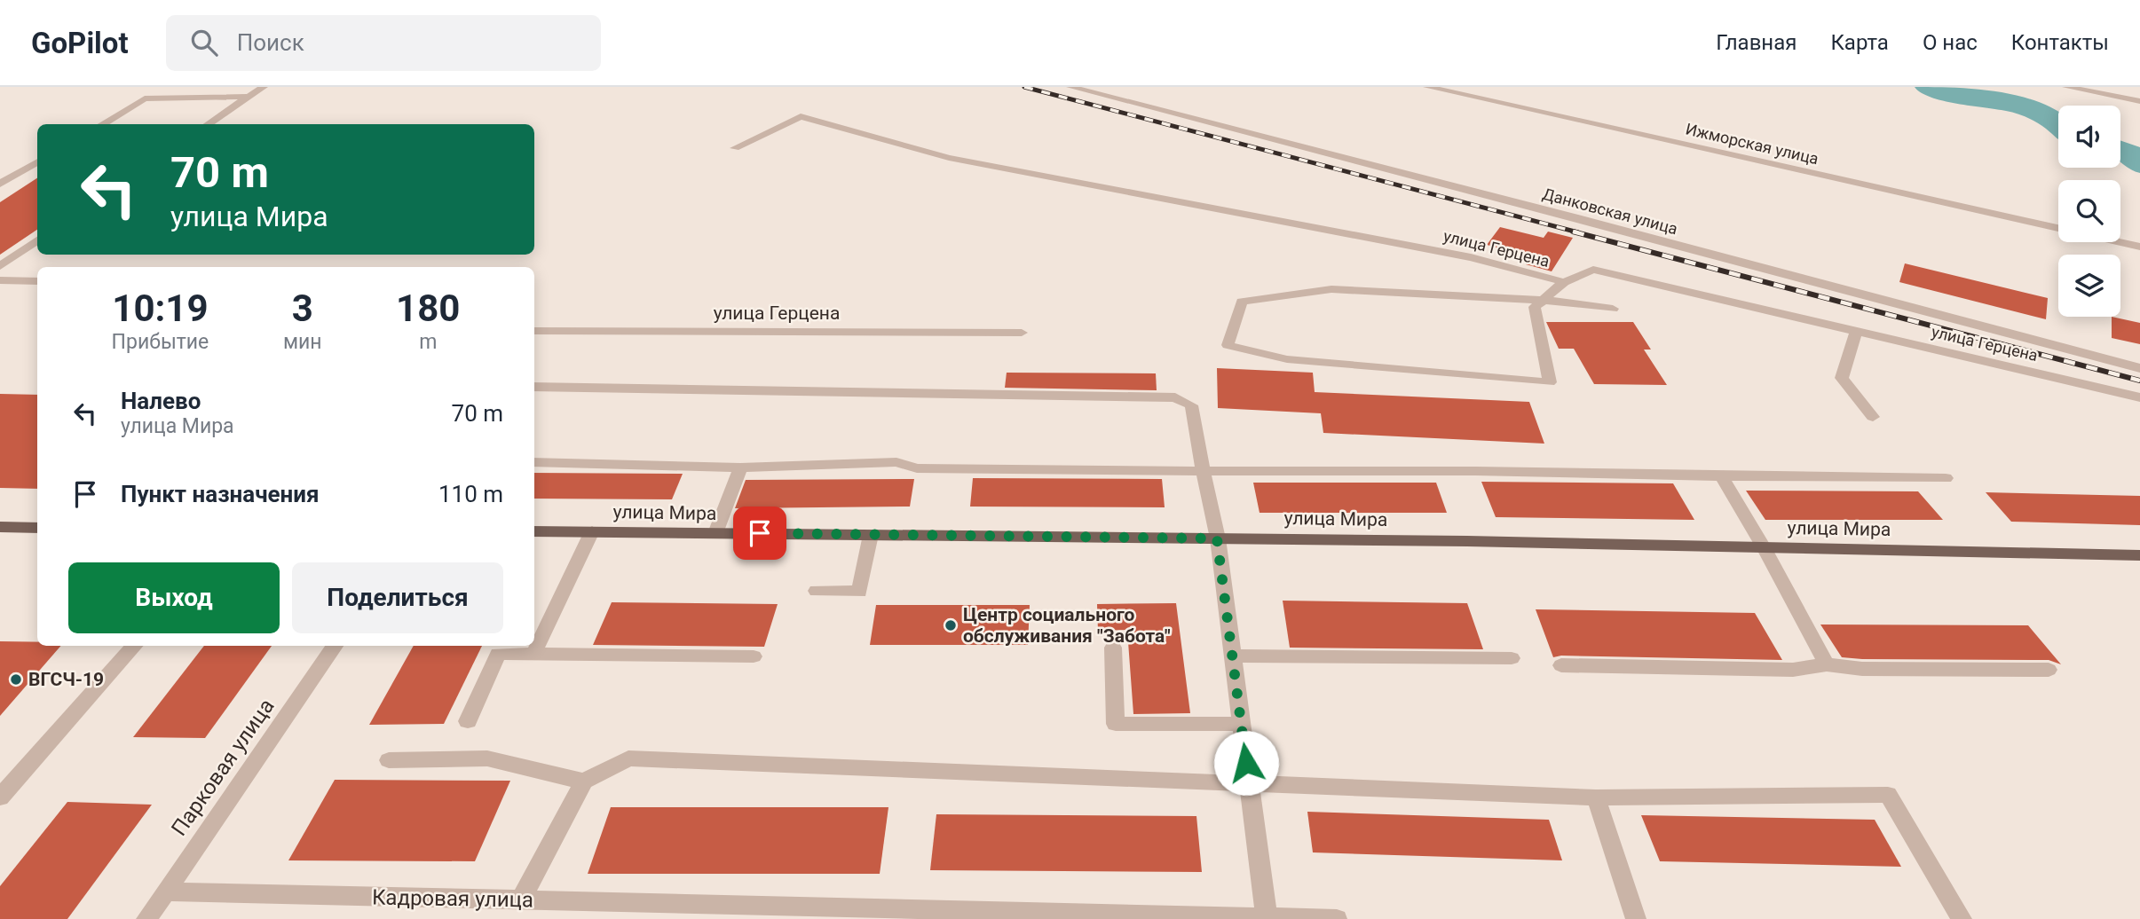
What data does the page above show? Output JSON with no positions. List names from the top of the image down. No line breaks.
{"streets":{"main road":["улица Мира"],"street":["Ижморская улица","Данковская улица","улица Герцена","Парковая улица","Кадровая улица"]},"crossings":[["Парковая улица","Кадровая улица"]],"places":["Центр социального обслуживания \"Забота\"","ВГСЧ-19"],"page":{"header":"GoPilot","search":"Поиск","nav":["Главная","Карта","О нас","Контакты"],"turn":["70 m","улица Мира"],"eta":["10:19","Прибытие","3","мин","180","m"],"list":[{"name":"Налево","note":"улица Мира","value":"70 m"},{"name":"Пункт назначения","value":"110 m"}],"buttons":["Выход","Поделиться"]}}
